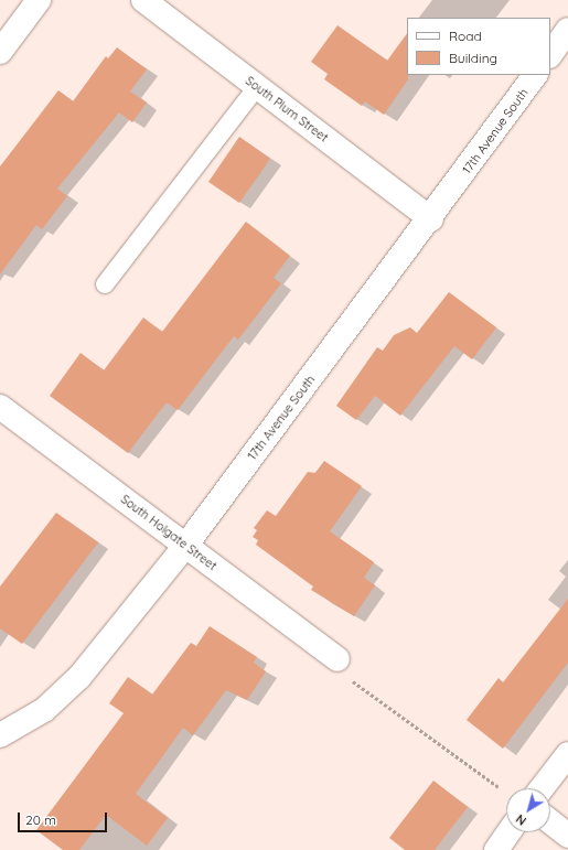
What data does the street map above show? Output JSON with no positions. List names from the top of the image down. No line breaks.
{"streets":{"street":["South Plum Street","17th Avenue South","South Holgate Street"]},"crossings":[["South Plum Street","17th Avenue South"],["17th Avenue South","South Holgate Street"]],"legend":["Road","Building"],"scale_bar":"20 m","north":"bottom left"}
